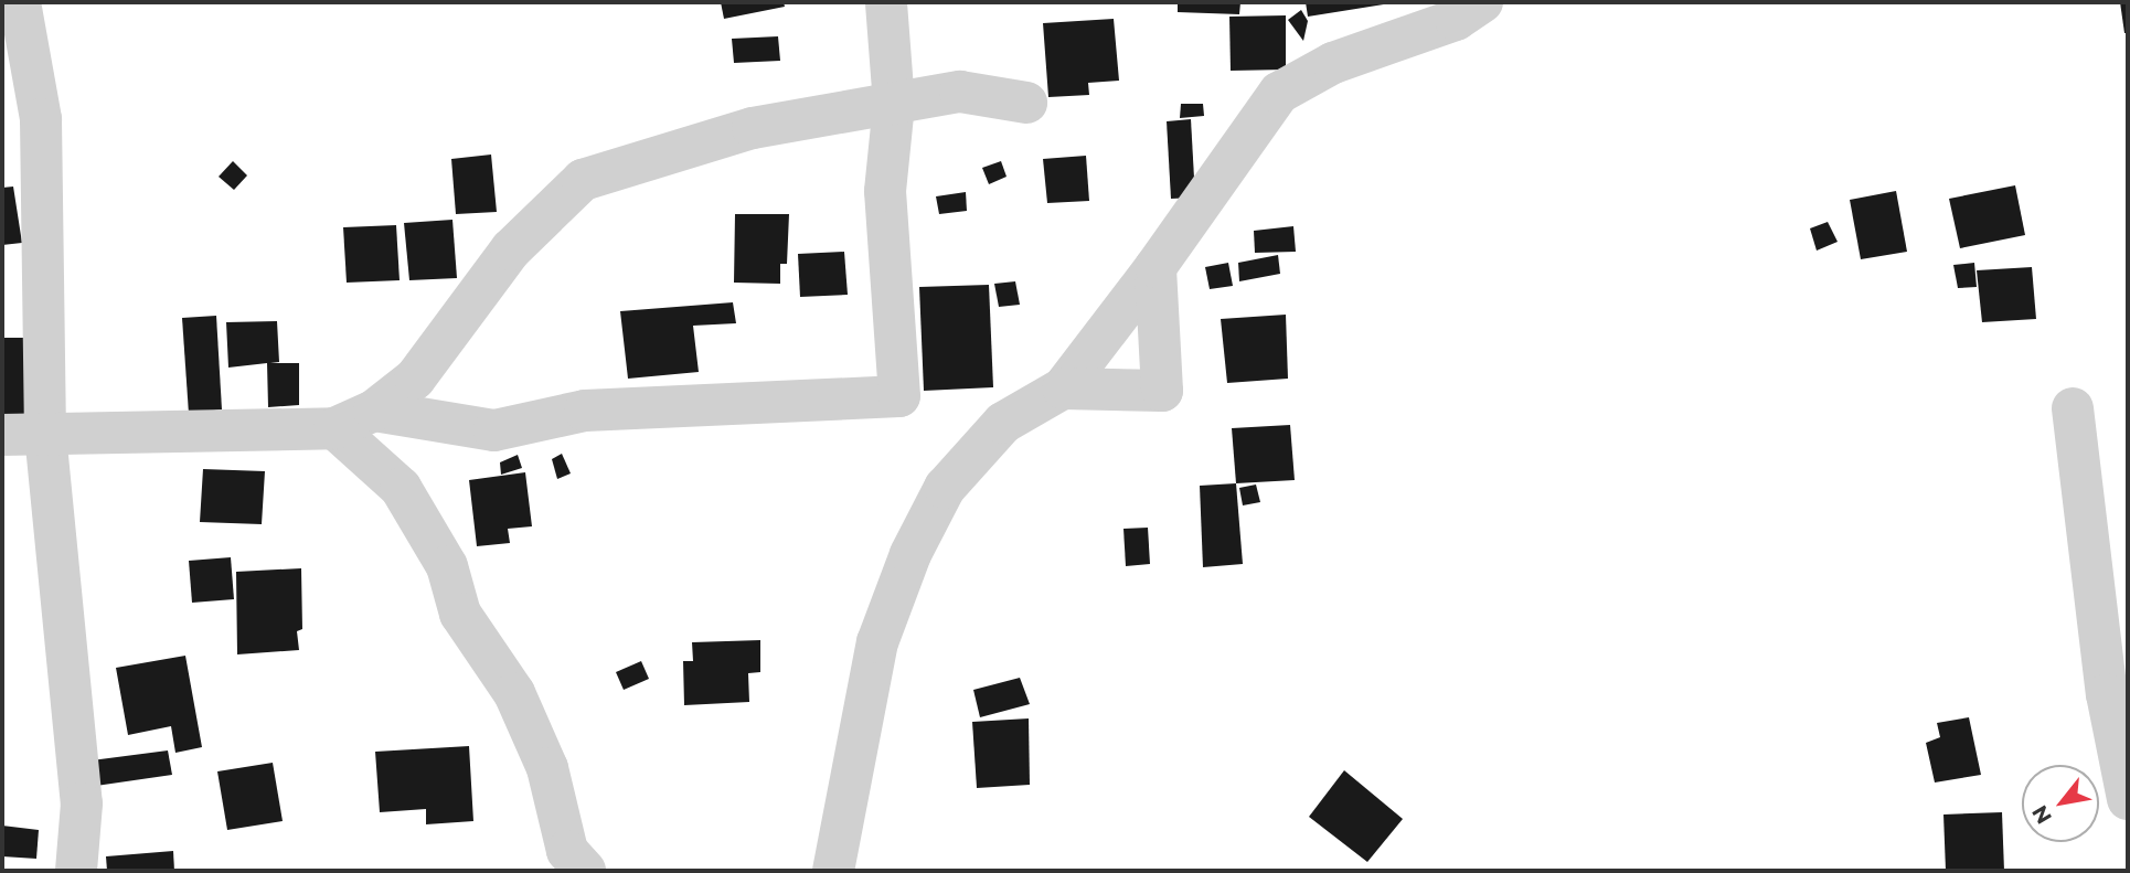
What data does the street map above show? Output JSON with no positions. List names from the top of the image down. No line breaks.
{"north":"bottom left"}
